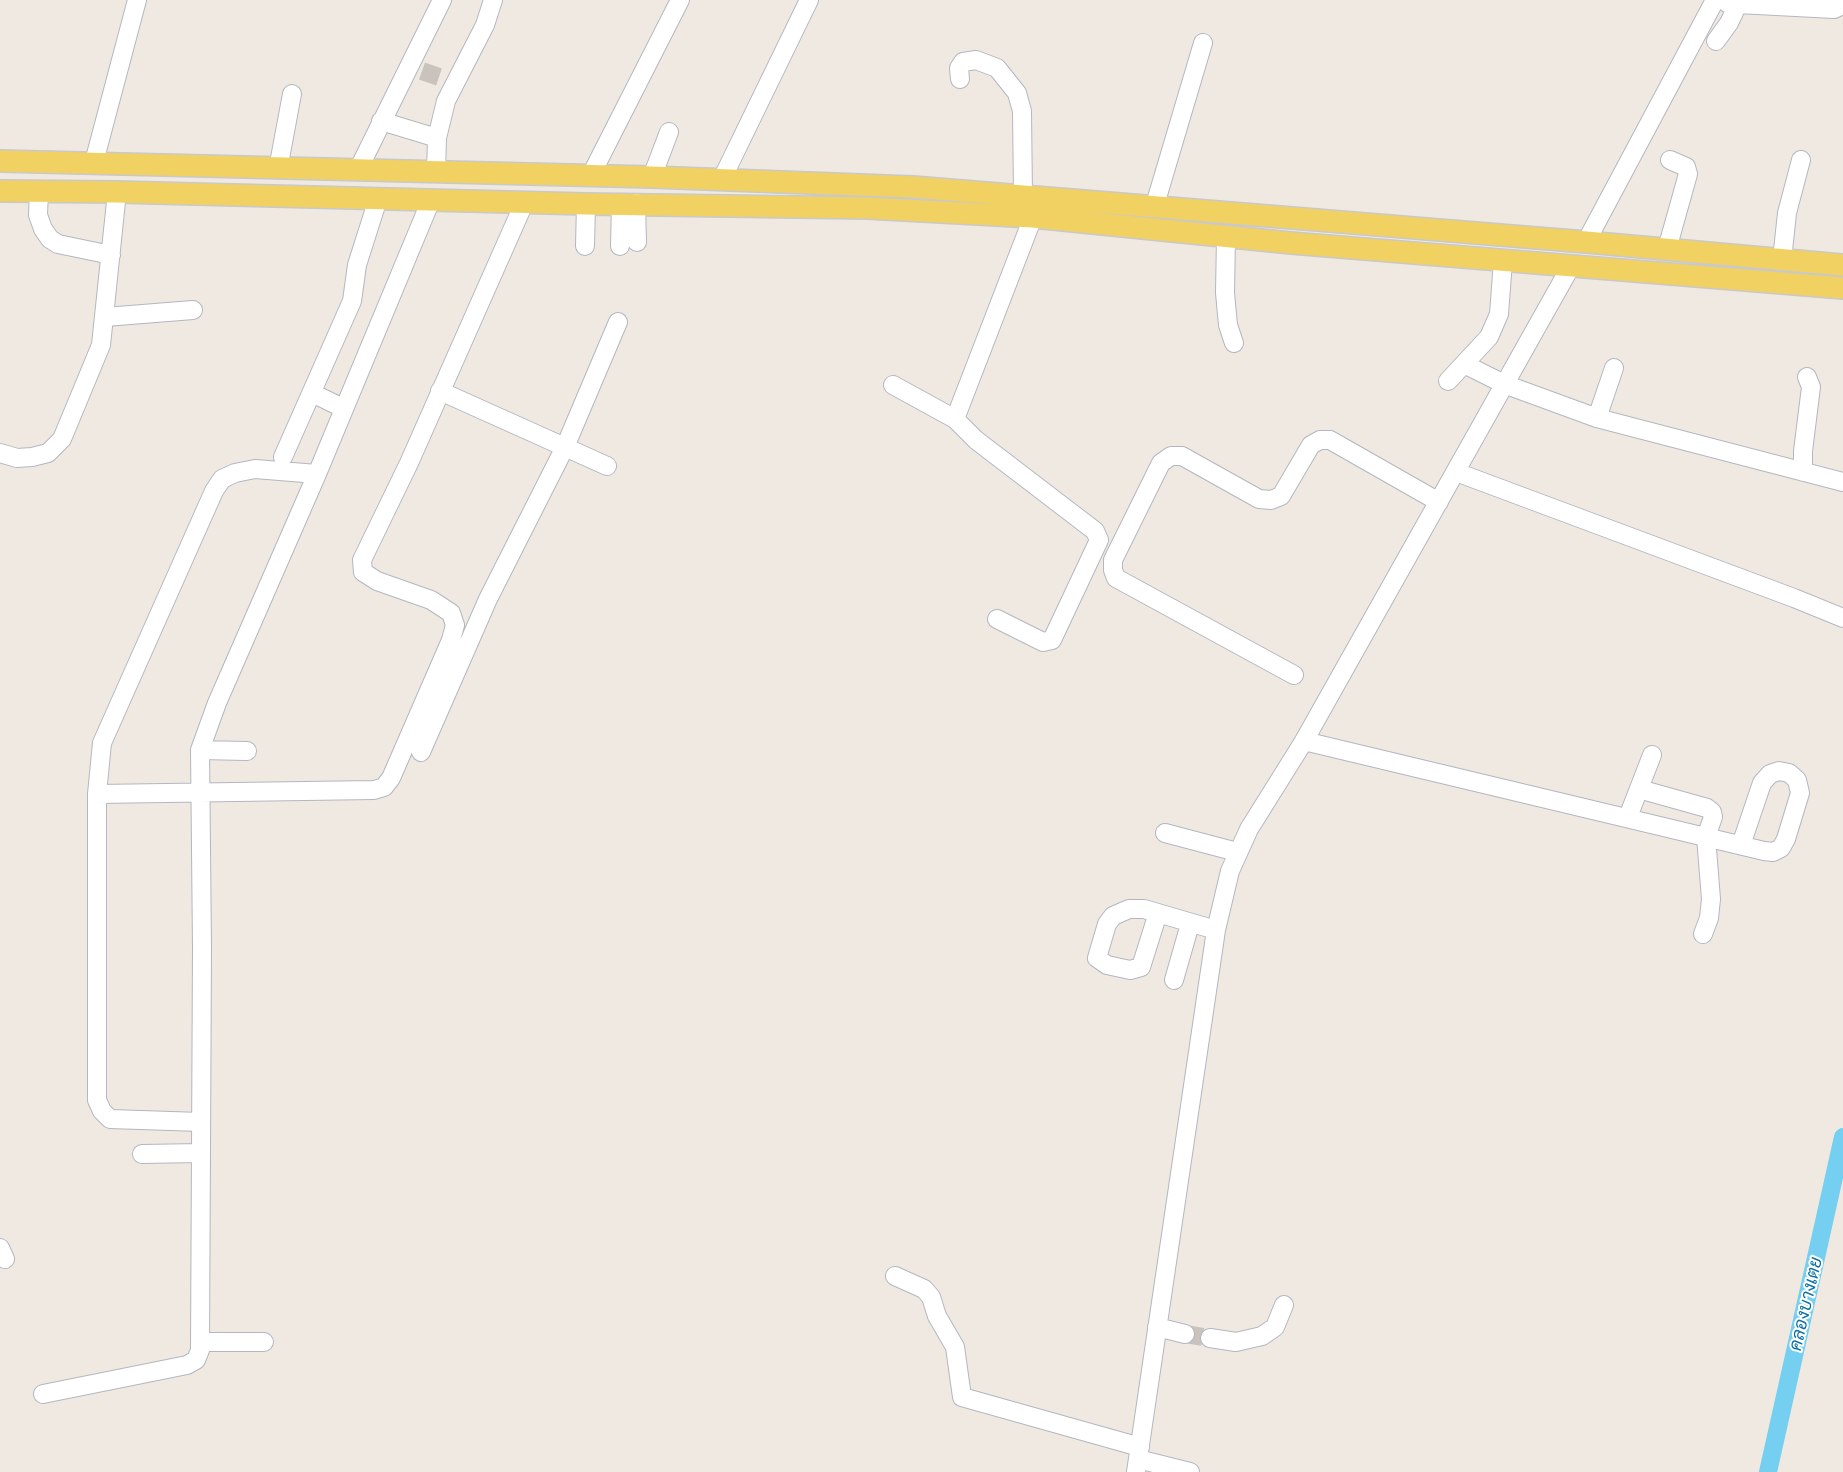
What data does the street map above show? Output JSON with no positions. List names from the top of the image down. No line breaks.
{"water":["คลองบางเตย"]}
